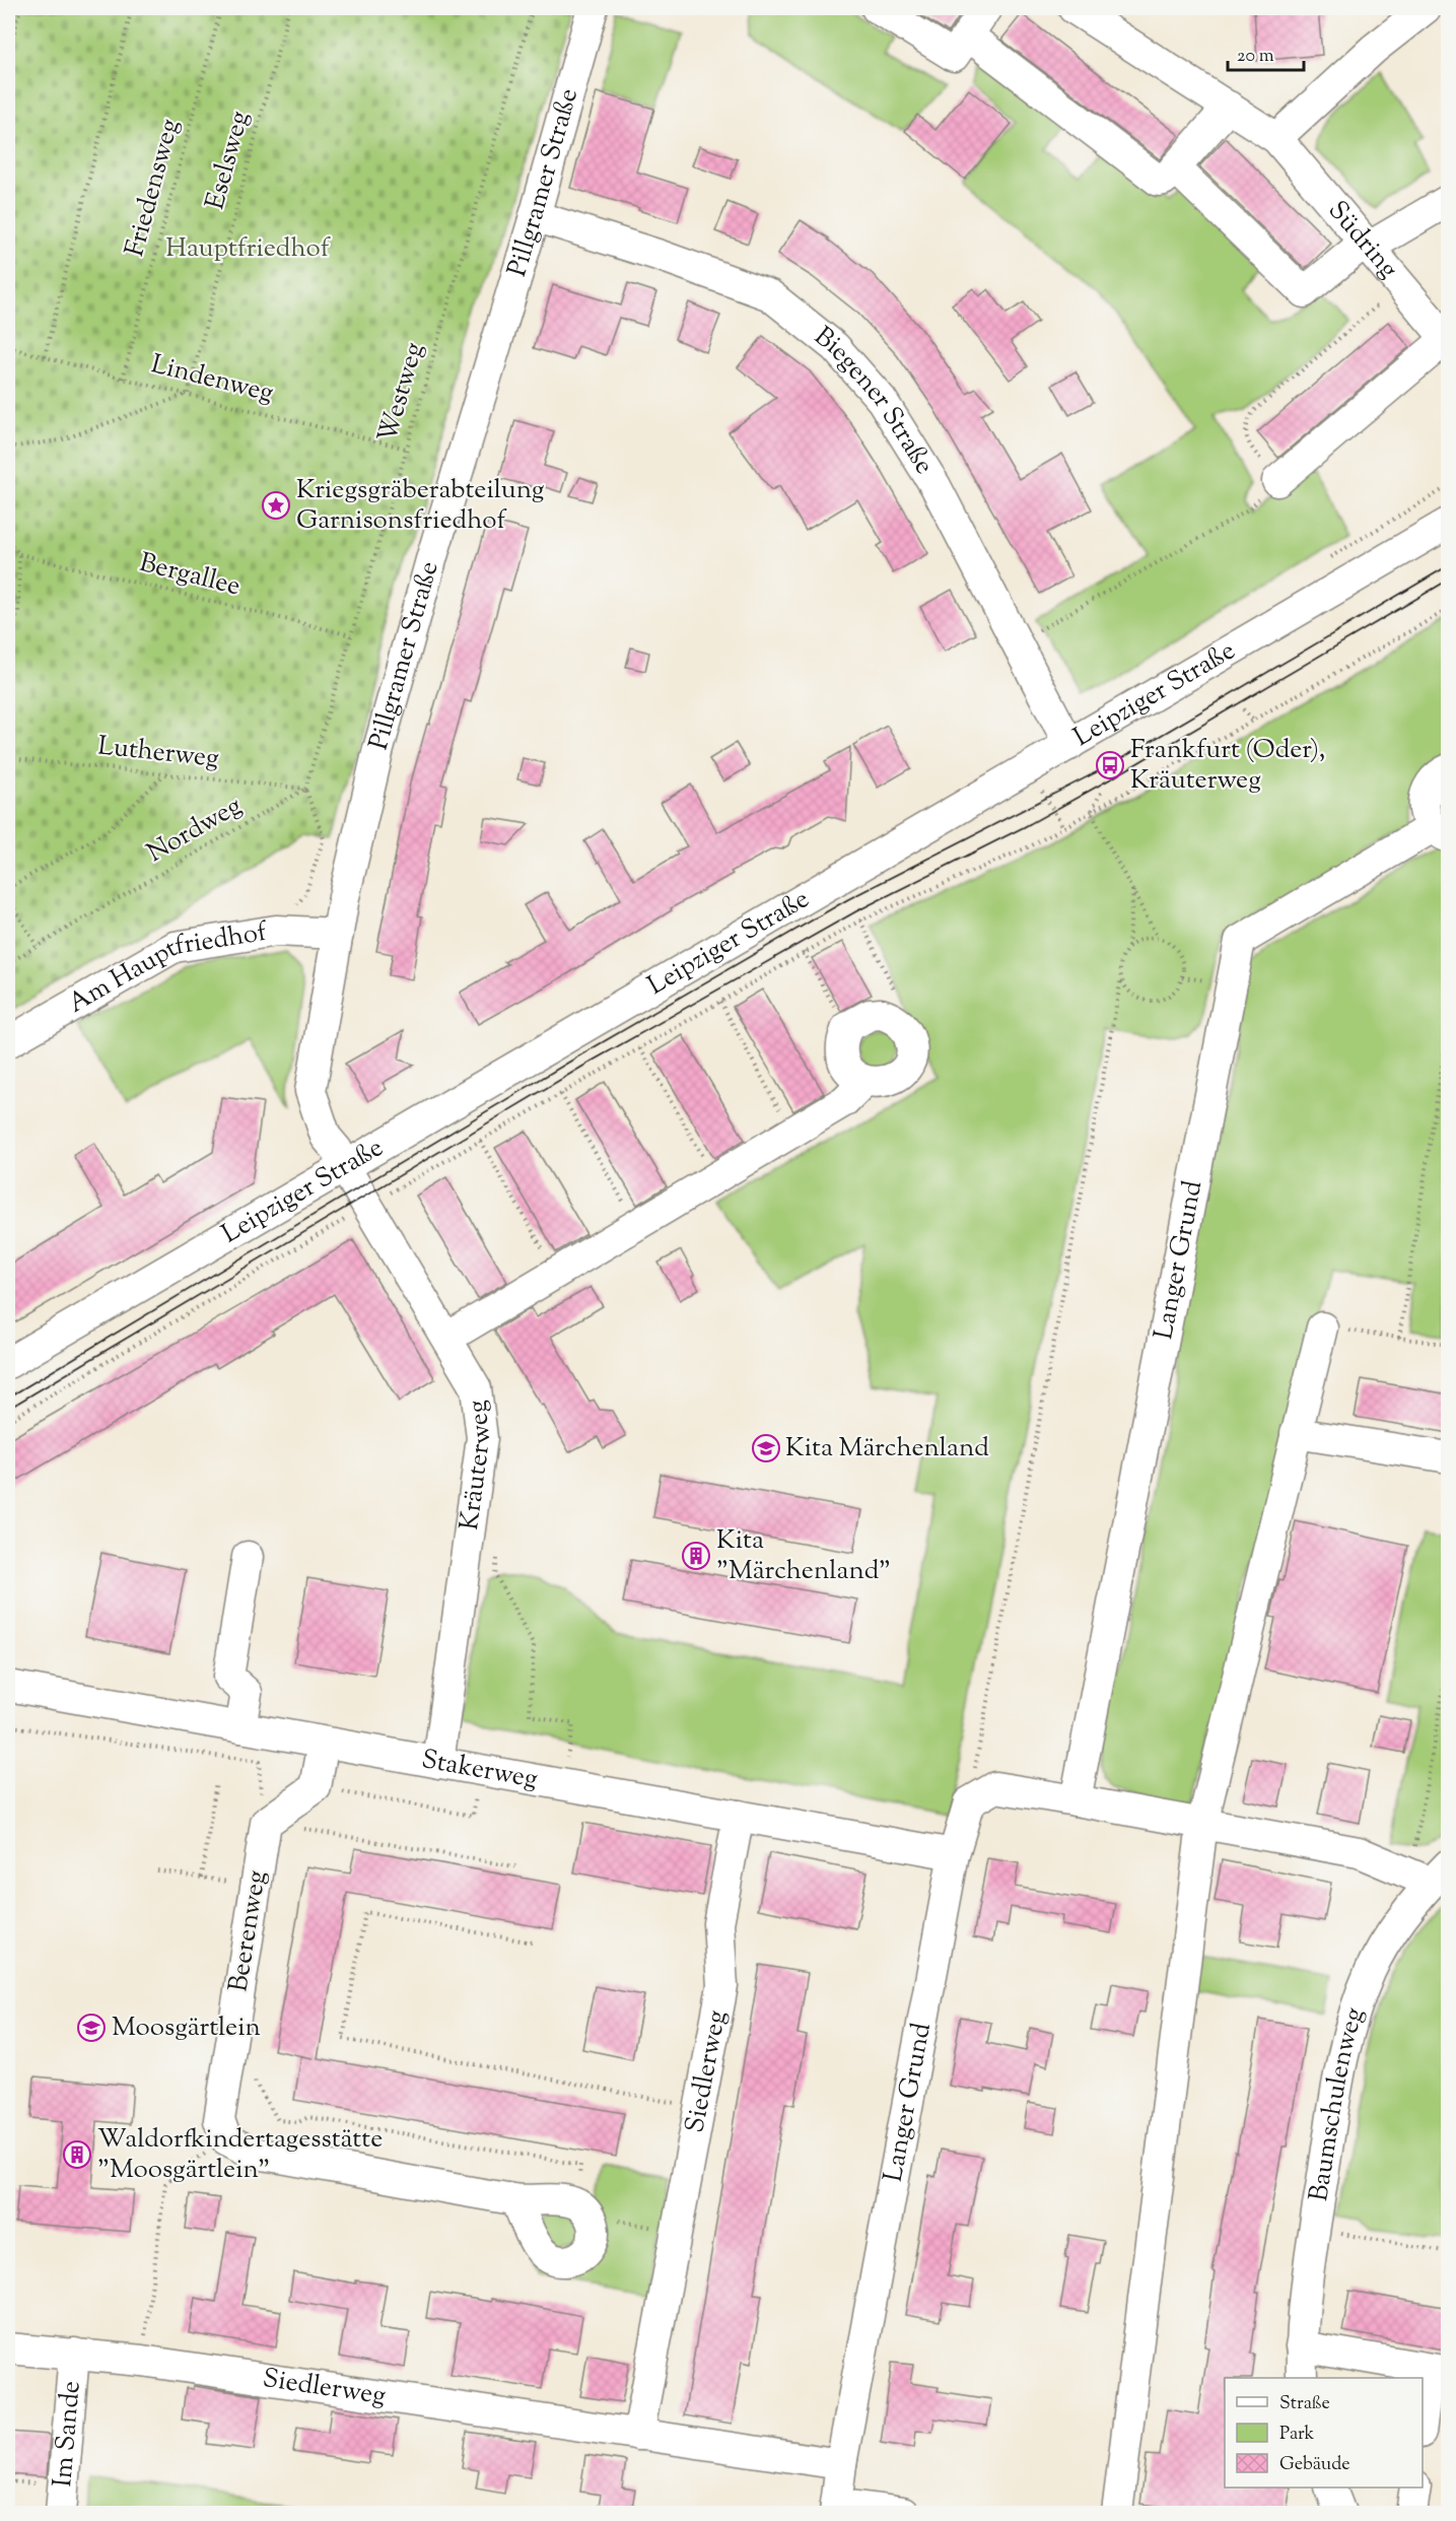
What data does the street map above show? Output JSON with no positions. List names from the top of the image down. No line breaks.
{"streets":{"street":["Pillgramer Straße","Südring","Biegener Straße","Leipziger Straße","Am Hauptfriedhof","Langer Grund","Kräuterweg","Stakerweg","Beerenweg","Siedlerweg","Baumschulenweg","Im Sande"],"path":["Eselsweg","Friedensweg","Lindenweg","Westweg","Bergallee","Lutherweg","Nordweg"]},"crossings":[["Eselsweg","Lindenweg"],["Pillgramer Straße","Biegener Straße"],["Pillgramer Straße","Leipziger Straße"],["Pillgramer Straße","Am Hauptfriedhof"],["Pillgramer Straße","Kräuterweg"],["Friedensweg","Lindenweg"],["Lindenweg","Westweg"],["Westweg","Bergallee"],["Westweg","Lutherweg"],["Westweg","Nordweg"],["Biegener Straße","Leipziger Straße"],["Leipziger Straße","Kräuterweg"],["Lutherweg","Nordweg"],["Langer Grund","Stakerweg"],["Langer Grund","Siedlerweg"],["Kräuterweg","Stakerweg"],["Stakerweg","Siedlerweg"],["Siedlerweg","Im Sande"]],"parks":["Hauptfriedhof"],"places":{"place":["Kriegsgräberabteilung Garnisonsfriedhof"],"bus stop":["Frankfurt (Oder), Kräuterweg"],"school or university":["Kita Märchenland","Moosgärtlein"],"building":["Kita \"Märchenland\"","Waldorfkindertagesstätte \"Moosgärtlein\""]},"legend":["Straße","Park","Gebäude"],"scale_bar":"20 m"}
